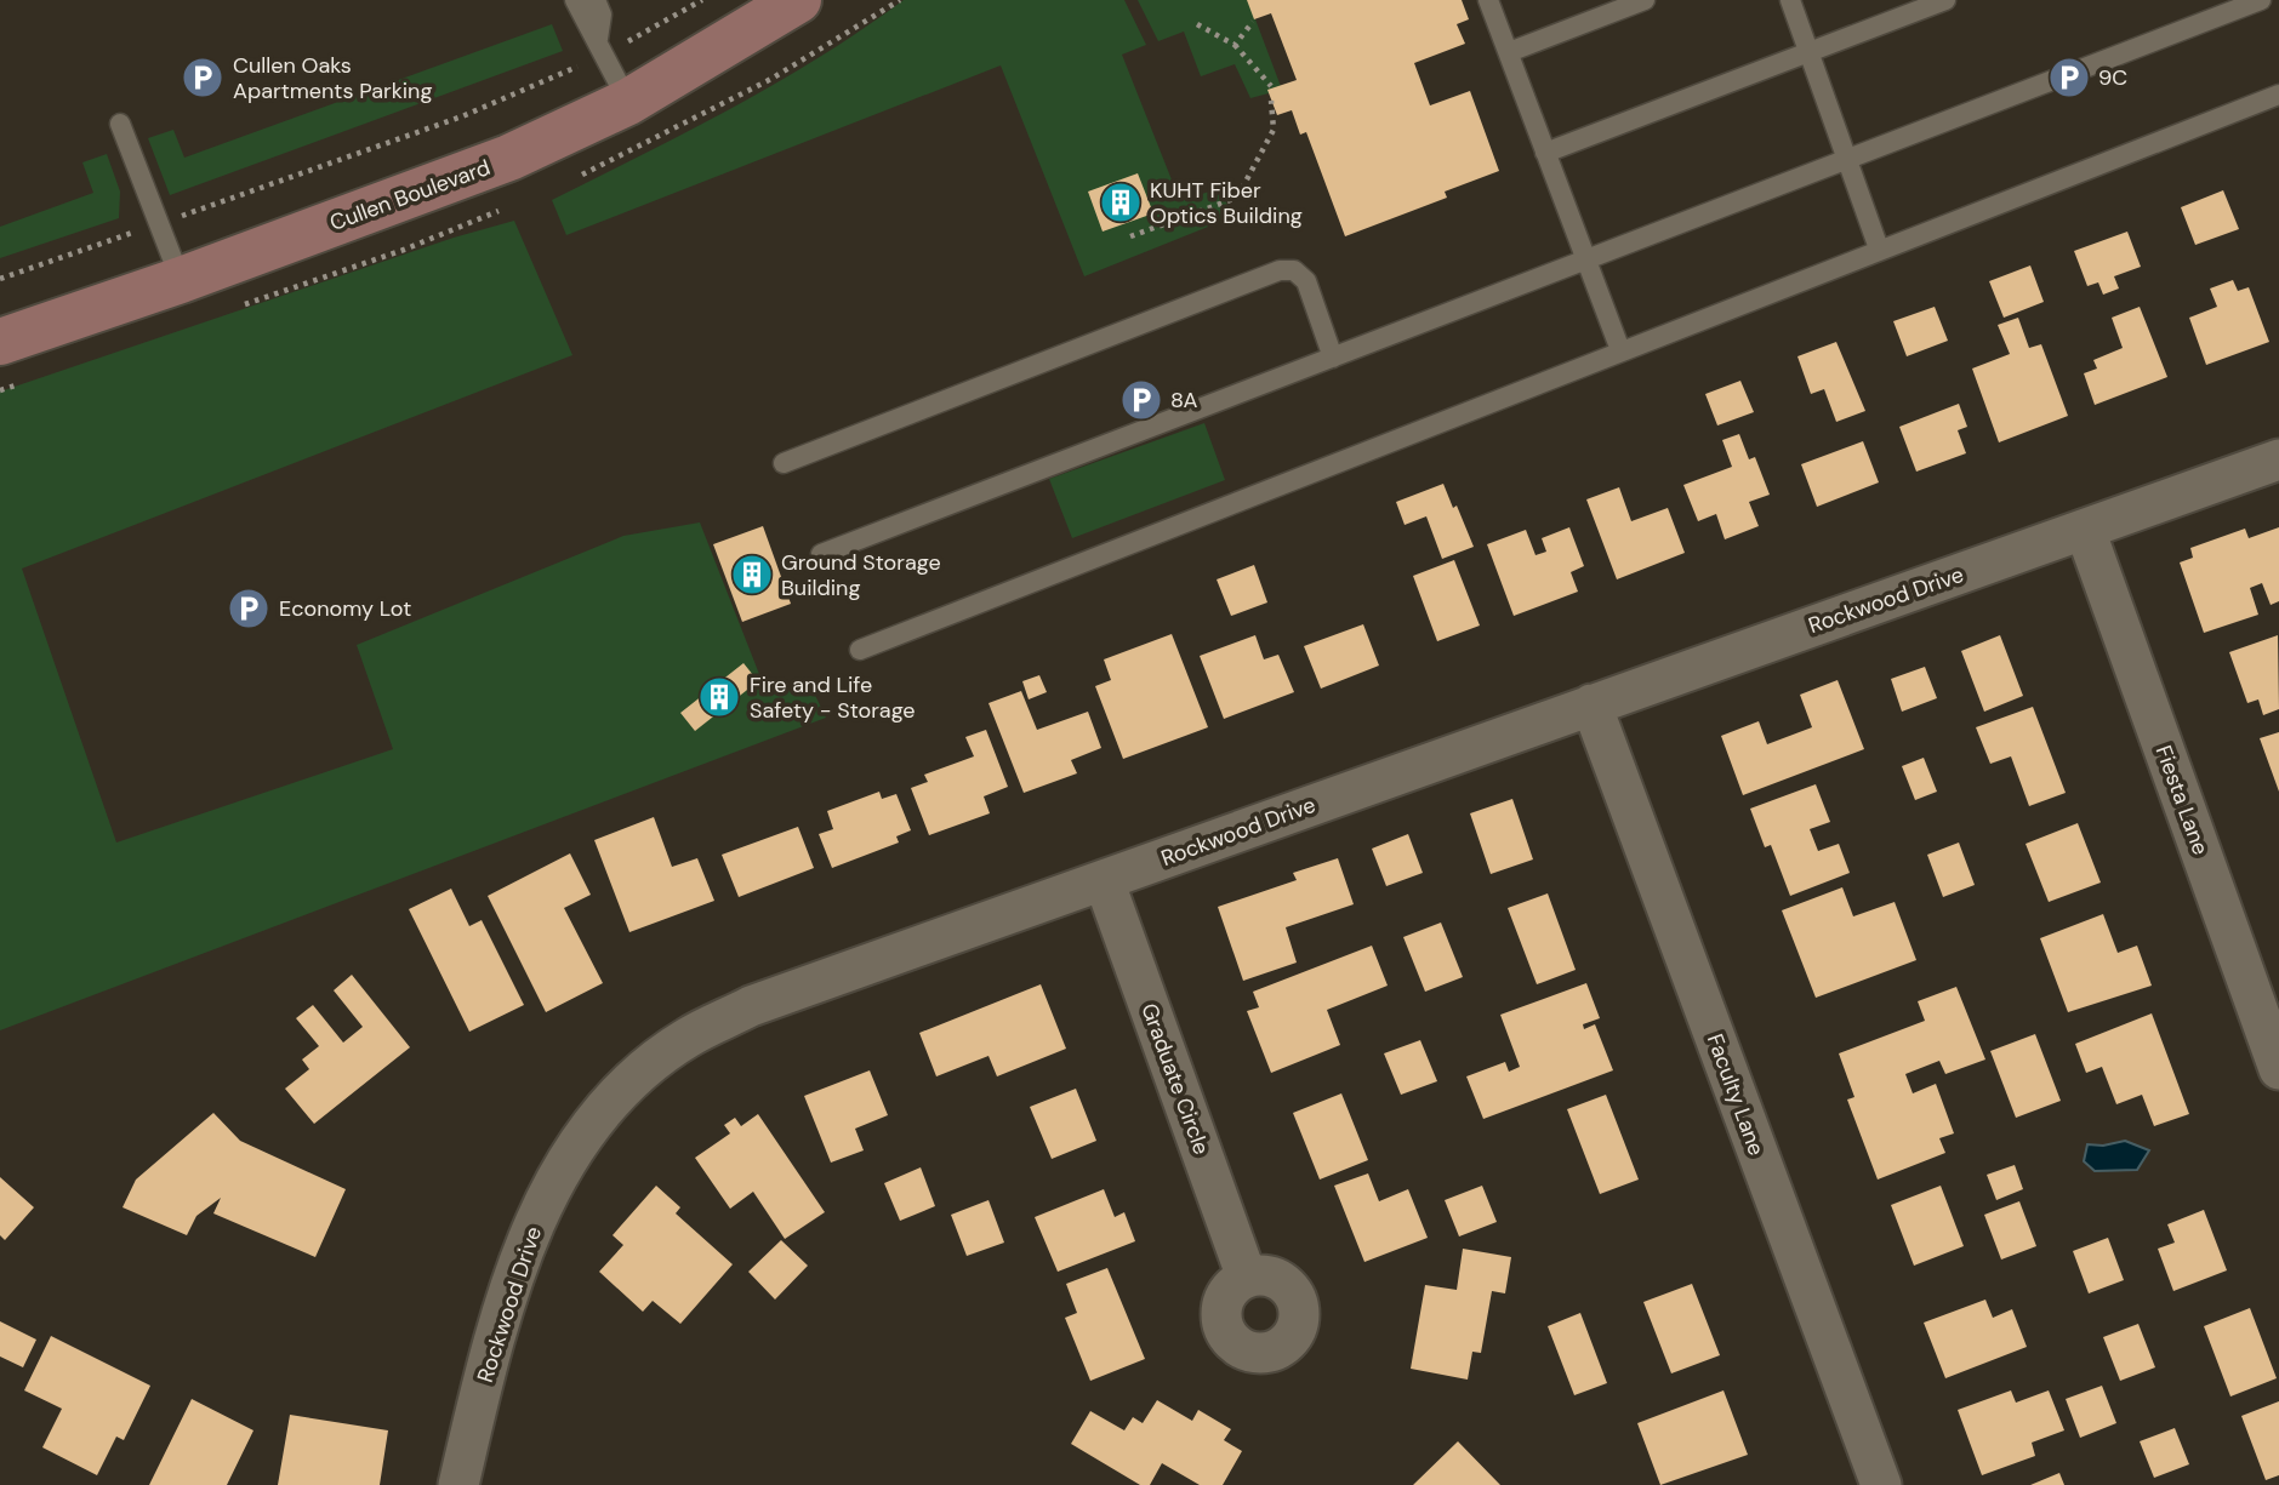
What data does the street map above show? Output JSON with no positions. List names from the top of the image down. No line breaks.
{"streets":{"street":["Cullen Boulevard","Rockwood Drive","Fiesta Lane","Graduate Circle","Faculty Lane"]},"crossings":[["Rockwood Drive","Fiesta Lane"],["Rockwood Drive","Graduate Circle"],["Rockwood Drive","Faculty Lane"]],"places":{"parking":["Cullen Oaks Apartments Parking","9C","8A","Economy Lot"],"building":["KUHT Fiber Optics Building","Ground Storage Building","Fire and Life Safety - Storage"]}}
